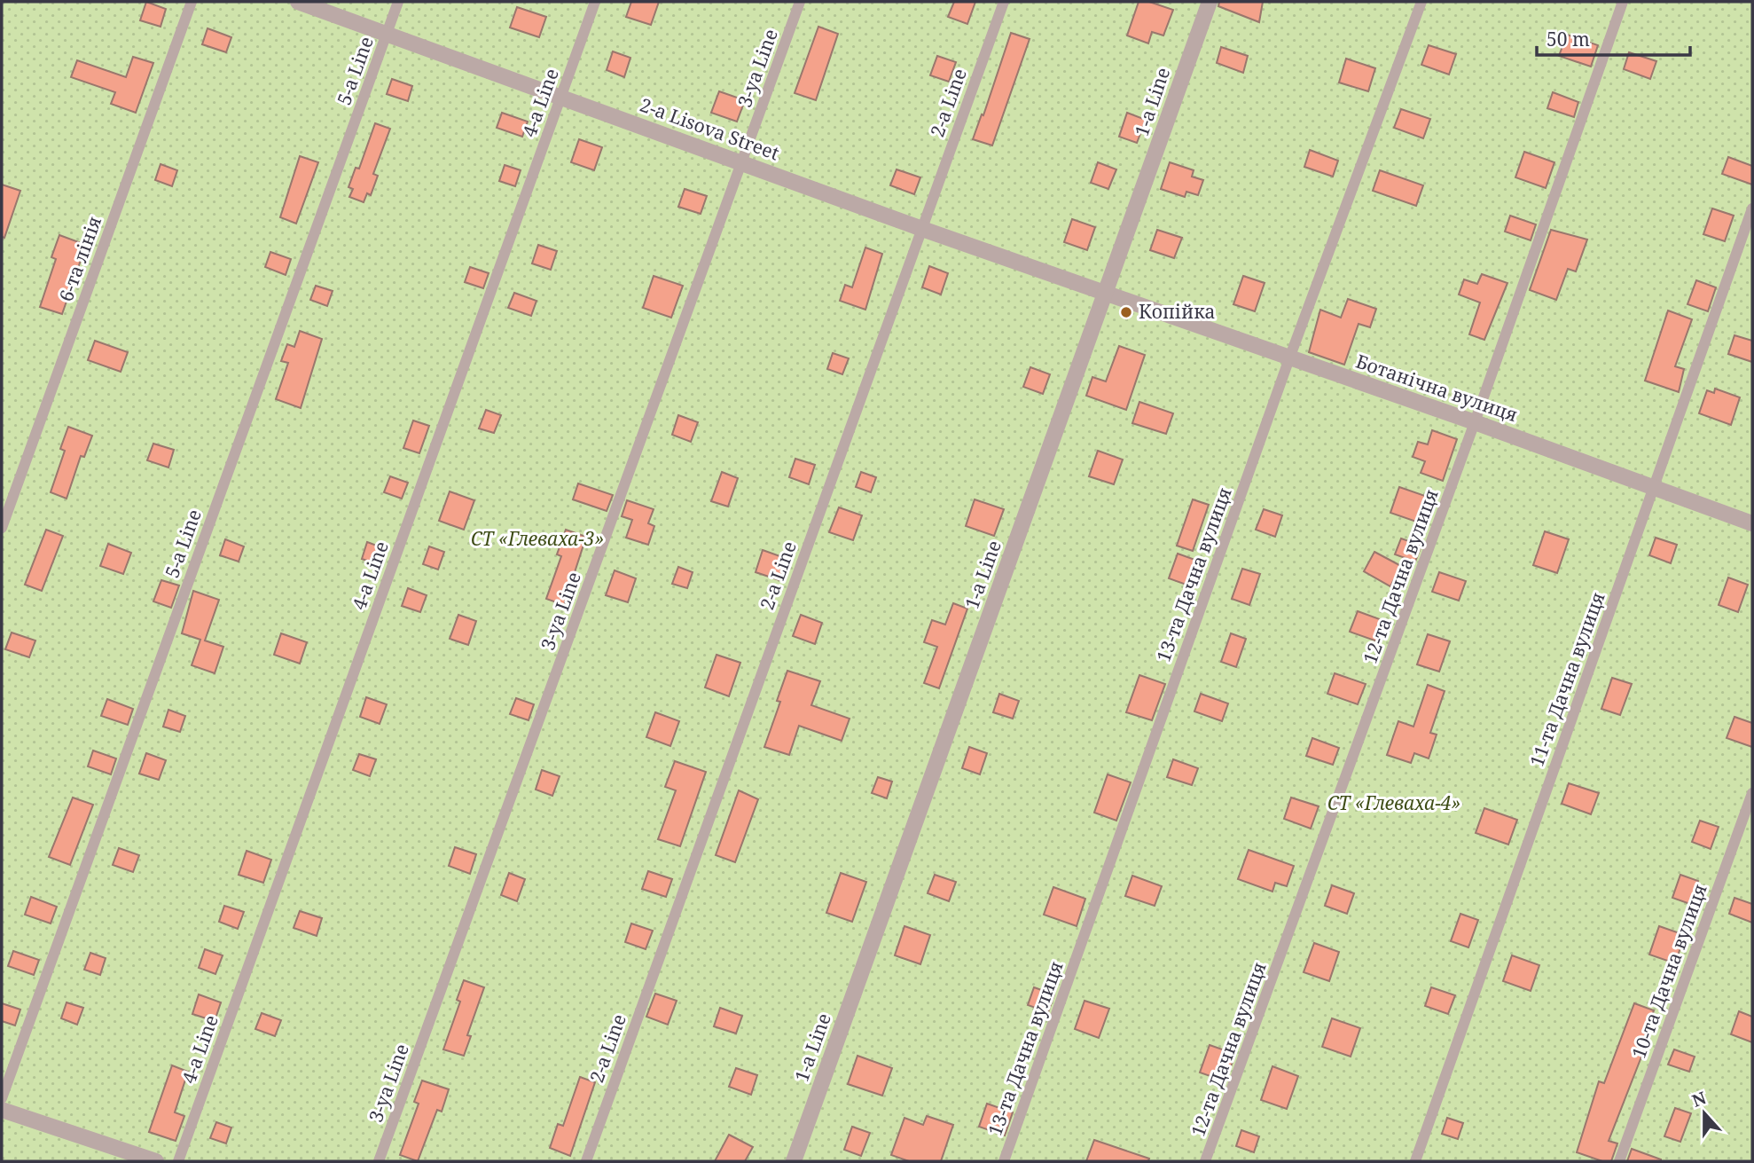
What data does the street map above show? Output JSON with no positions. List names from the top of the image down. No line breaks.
{"streets":{"street":["1-a Line","2-a Lisova Street","Ботанічна вулиця"],"lane":["3-ya Line","5-a Line","4-a Line","2-a Line","6-та лінія","13-та Дачна вулиця","12-та Дачна вулиця","11-та Дачна вулиця","10-та Дачна вулиця"]},"crossings":[["3-ya Line","2-a Lisova Street"],["5-a Line","2-a Lisova Street"],["1-a Line","2-a Lisova Street"],["1-a Line","Ботанічна вулиця"],["4-a Line","2-a Lisova Street"],["2-a Line","2-a Lisova Street"],["2-a Lisova Street","Ботанічна вулиця"],["Ботанічна вулиця","13-та Дачна вулиця"],["Ботанічна вулиця","12-та Дачна вулиця"],["Ботанічна вулиця","11-та Дачна вулиця"]],"parks":["СТ «Глеваха-3»","СТ «Глеваха-4»"],"places":["Копійка"],"scale_bar":"50 m","north":"top"}
